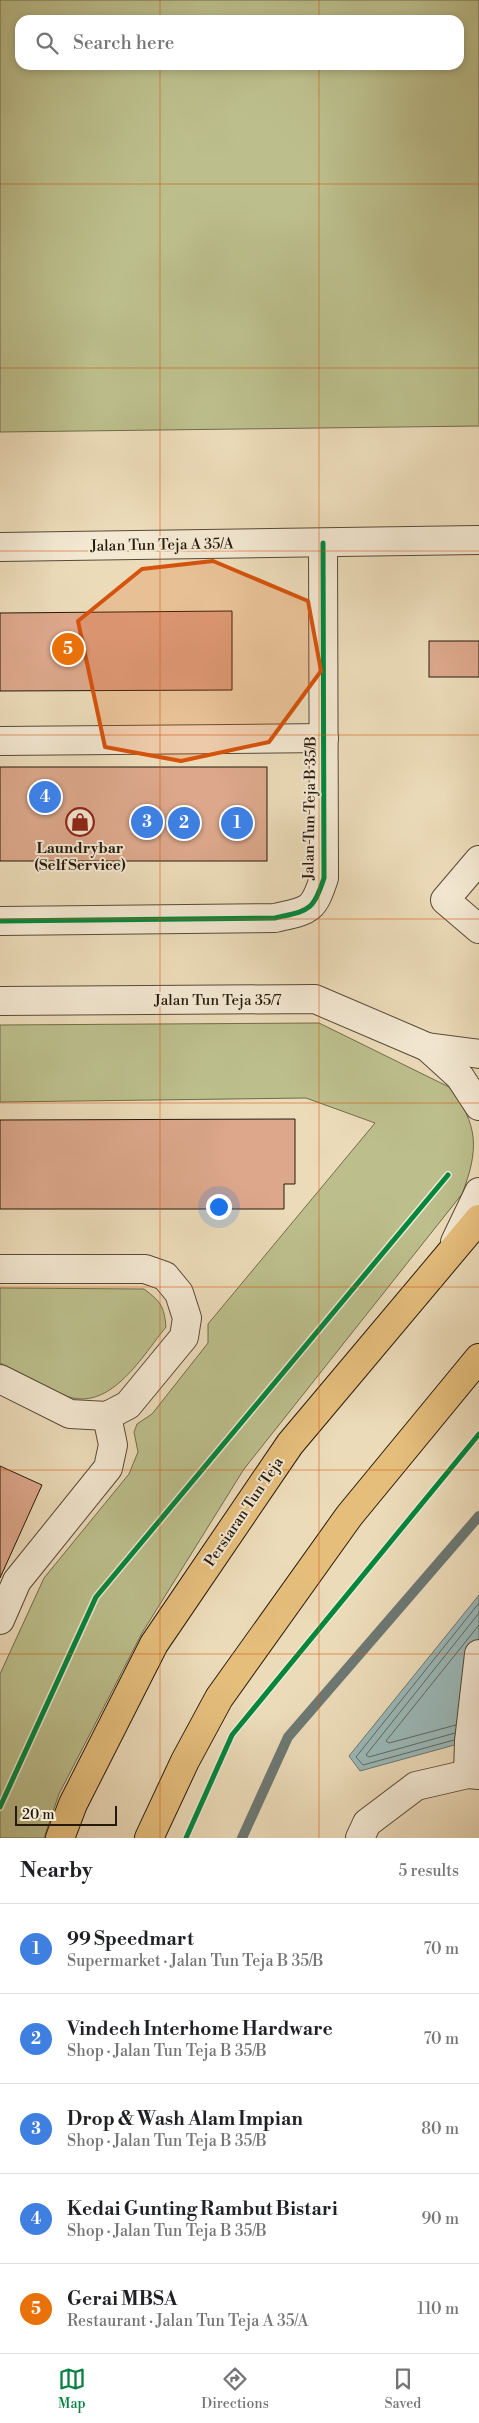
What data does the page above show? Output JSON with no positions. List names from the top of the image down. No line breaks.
{"streets":{"main road":["Persiaran Tun Teja"],"street":["Jalan Tun Teja A 35/A","Jalan Tun Teja B 35/B","Jalan Tun Teja 35/7"]},"crossings":[["Jalan Tun Teja A 35/A","Jalan Tun Teja B 35/B"]],"places":{"shop":["Laundrybar (Self Service)"]},"scale_bar":"20 m","page":{"search":"Search here","pins":["5","4","3","1","2"],"scale":"20 m","heading":["Nearby","5 results"],"list":[{"mark":"1","name":"99 Speedmart","note":"Supermarket · Jalan Tun Teja B 35/B","value":"70 m"},{"mark":"2","name":"Vindech Interhome Hardware","note":"Shop · Jalan Tun Teja B 35/B","value":"70 m"},{"mark":"3","name":"Drop & Wash Alam Impian","note":"Shop · Jalan Tun Teja B 35/B","value":"80 m"},{"mark":"4","name":"Kedai Gunting Rambut Bistari","note":"Shop · Jalan Tun Teja B 35/B","value":"90 m"},{"mark":"5","name":"Gerai MBSA","note":"Restaurant · Jalan Tun Teja A 35/A","value":"110 m"}],"nav":["Map","Directions","Saved"]}}
